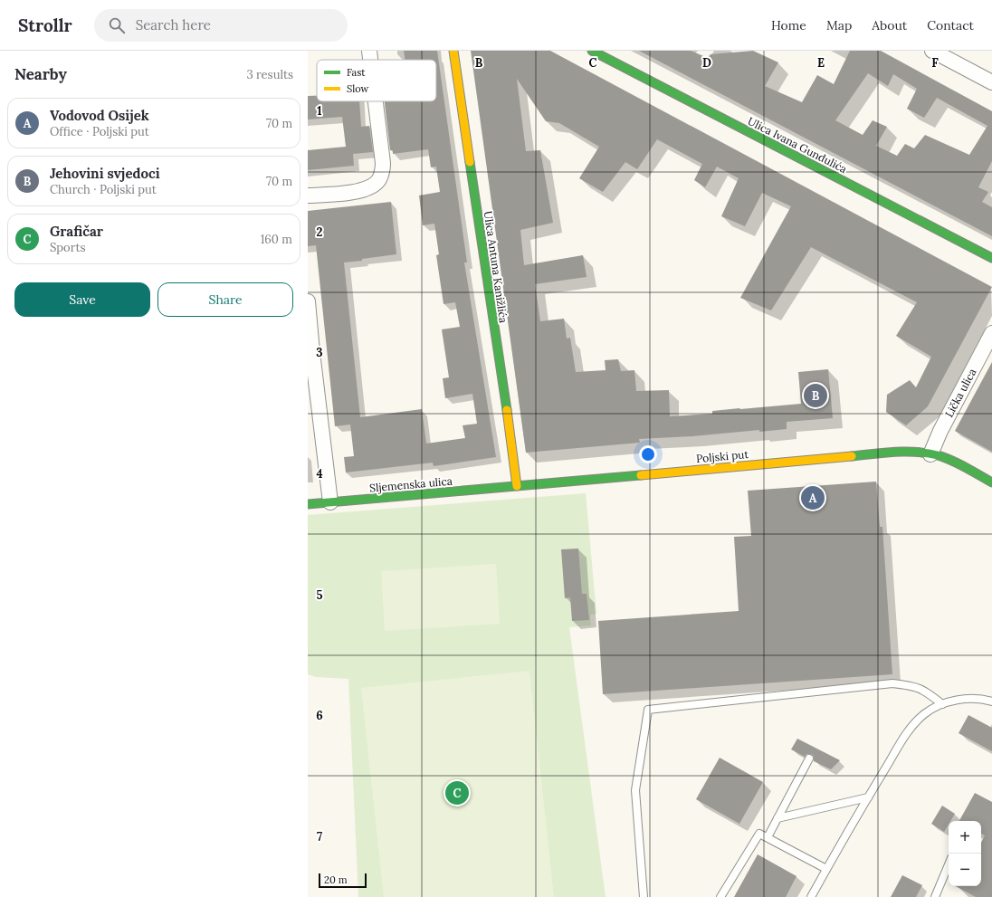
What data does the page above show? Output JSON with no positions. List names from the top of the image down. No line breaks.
{"streets":{"street":["Ulica Ivana Gundulića","Ulica Antuna Kanižlića","Lička ulica","Poljski put","Sljemenska ulica"]},"crossings":[["Ulica Antuna Kanižlića","Poljski put"],["Ulica Antuna Kanižlića","Sljemenska ulica"],["Lička ulica","Poljski put"],["Poljski put","Sljemenska ulica"]],"legend":["Fast","Slow"],"scale_bar":"20 m","page":{"header":"Strollr","search":"Search here","nav":["Home","Map","About","Contact"],"heading":["Nearby","3 results"],"list":[{"mark":"A","name":"Vodovod Osijek","note":"Office · Poljski put","value":"70 m"},{"mark":"B","name":"Jehovini svjedoci","note":"Church · Poljski put","value":"70 m"},{"mark":"C","name":"Grafičar","note":"Sports","value":"160 m"}],"buttons":["Save","Share"],"pins":["B","A","C"],"map_buttons":["+","−"],"scale":"20 m"},"grid":{"columns":["B","C","D","E","F"],"rows":["1","2","3","4","5","6","7"]}}
